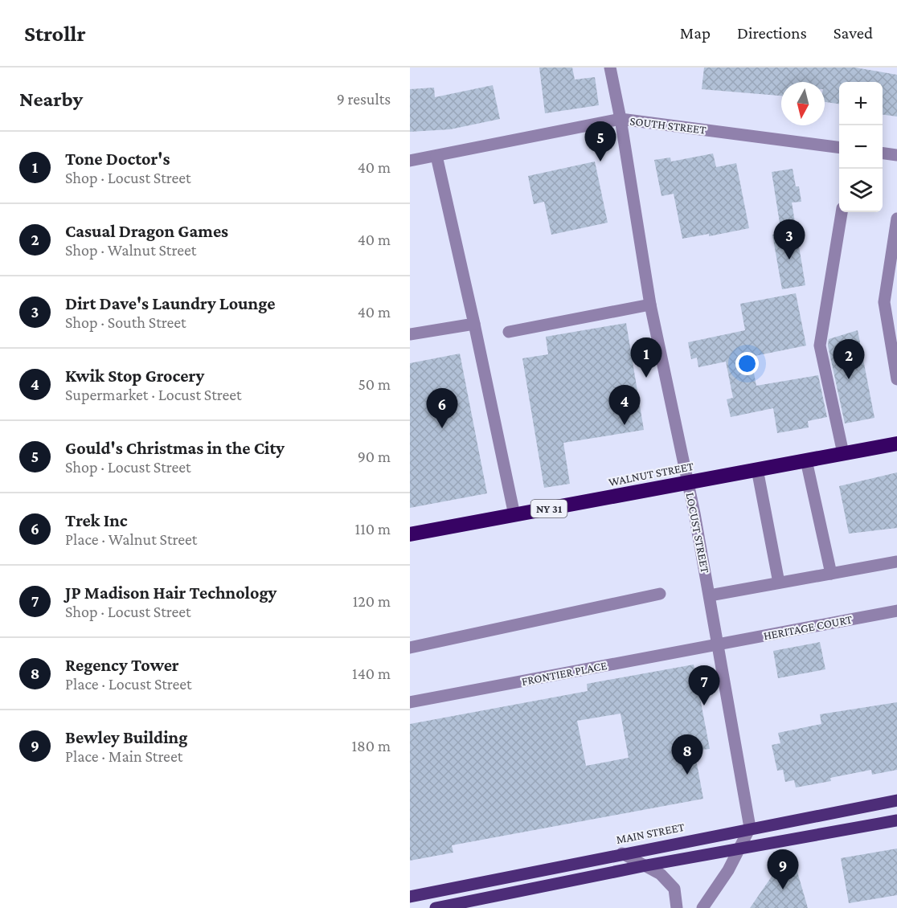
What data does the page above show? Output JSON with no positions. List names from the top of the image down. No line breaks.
{"streets":{"highway":["WALNUT STREET","NY 31"],"main road":["MAIN STREET"],"street":["SOUTH STREET","LOCUST STREET","HERITAGE COURT","FRONTIER PLACE"]},"crossings":[["SOUTH STREET","LOCUST STREET"],["WALNUT STREET","LOCUST STREET"],["LOCUST STREET","HERITAGE COURT"],["LOCUST STREET","FRONTIER PLACE"],["LOCUST STREET","MAIN STREET"],["HERITAGE COURT","FRONTIER PLACE"]],"north":"bottom","page":{"header":"Strollr","nav":["Map","Directions","Saved"],"heading":["Nearby","9 results"],"map_buttons":["+","−"],"pins":["5","3","1","2","4","6","7","8","9"],"list":[{"mark":"1","name":"Tone Doctor's","note":"Shop · Locust Street","value":"40 m"},{"mark":"2","name":"Casual Dragon Games","note":"Shop · Walnut Street","value":"40 m"},{"mark":"3","name":"Dirt Dave's Laundry Lounge","note":"Shop · South Street","value":"40 m"},{"mark":"4","name":"Kwik Stop Grocery","note":"Supermarket · Locust Street","value":"50 m"},{"mark":"5","name":"Gould's Christmas in the City","note":"Shop · Locust Street","value":"90 m"},{"mark":"6","name":"Trek Inc","note":"Place · Walnut Street","value":"110 m"},{"mark":"7","name":"JP Madison Hair Technology","note":"Shop · Locust Street","value":"120 m"},{"mark":"8","name":"Regency Tower","note":"Place · Locust Street","value":"140 m"},{"mark":"9","name":"Bewley Building","note":"Place · Main Street","value":"180 m"}]}}
